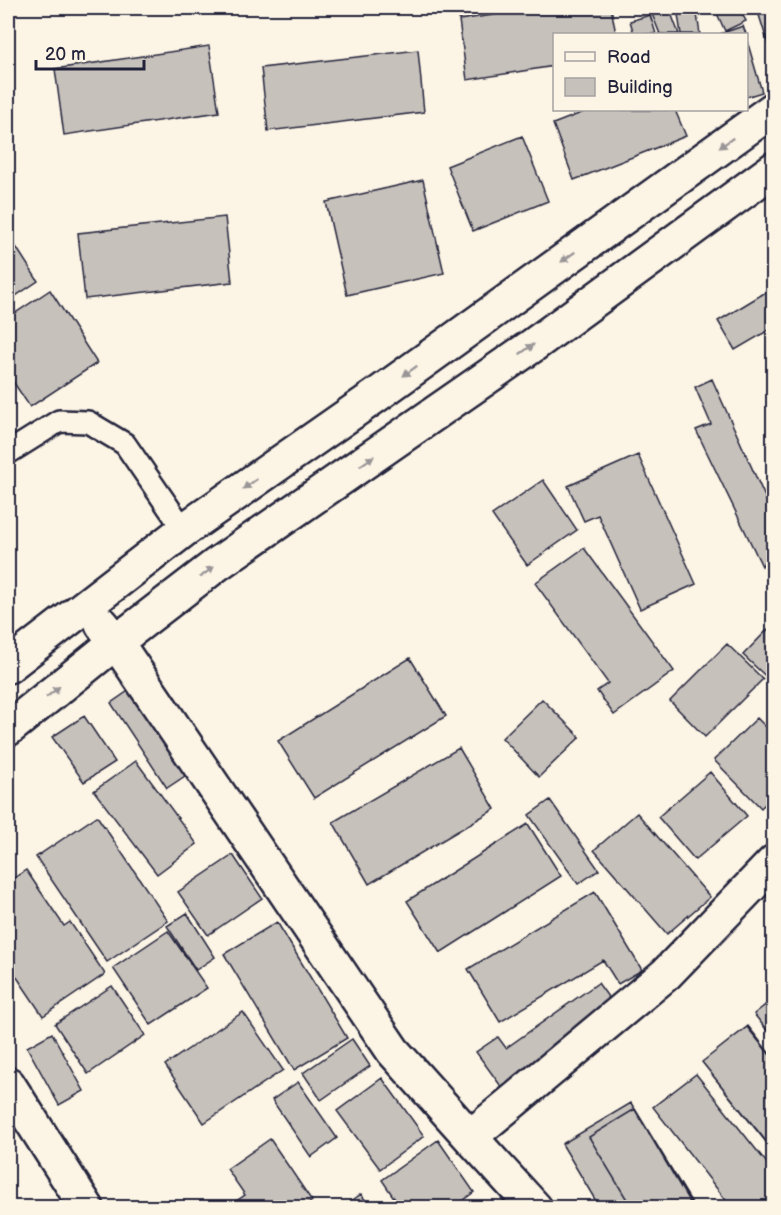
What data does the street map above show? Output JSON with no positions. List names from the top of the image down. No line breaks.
{"legend":["Road","Building"],"scale_bar":"20 m"}
